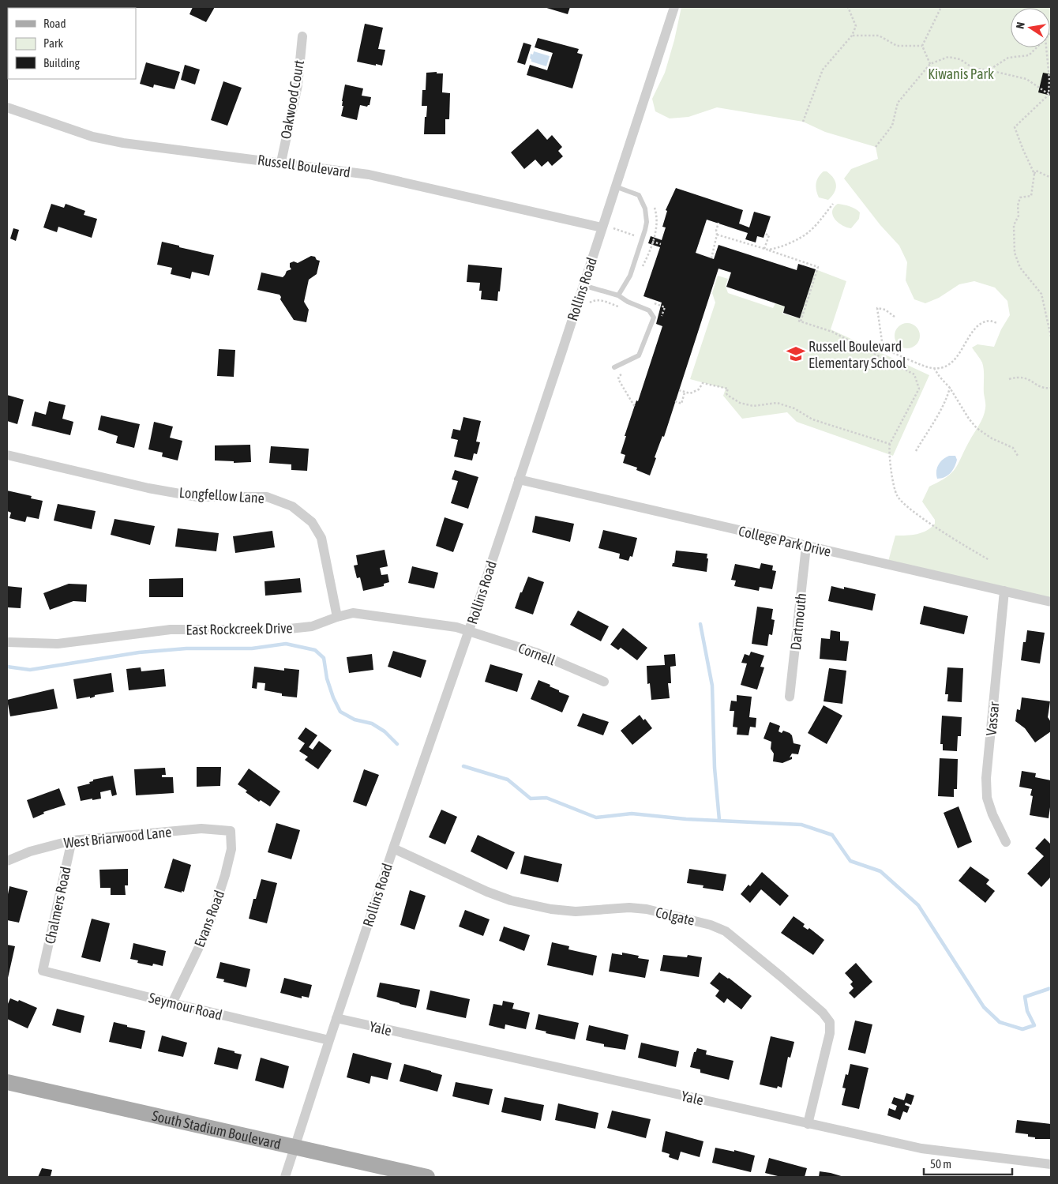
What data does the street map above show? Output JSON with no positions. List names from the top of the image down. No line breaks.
{"streets":{"main road":["South Stadium Boulevard"],"street":["Oakwood Court","Russell Boulevard","Rollins Road","Longfellow Lane","College Park Drive","Dartmouth","East Rockcreek Drive","Cornell","Vassar","West Briarwood Lane","Chalmers Road","Colgate","Evans Road","Seymour Road","Yale"]},"crossings":[["Oakwood Court","Russell Boulevard"],["Russell Boulevard","Rollins Road"],["Rollins Road","College Park Drive"],["Rollins Road","East Rockcreek Drive"],["Rollins Road","Cornell"],["Rollins Road","Colgate"],["Rollins Road","Seymour Road"],["Rollins Road","Yale"],["Rollins Road","South Stadium Boulevard"],["Longfellow Lane","East Rockcreek Drive"],["College Park Drive","Dartmouth"],["College Park Drive","Vassar"],["East Rockcreek Drive","Cornell"],["West Briarwood Lane","Chalmers Road"],["West Briarwood Lane","Evans Road"],["Chalmers Road","Seymour Road"],["Colgate","Yale"],["Evans Road","Seymour Road"]],"parks":["Kiwanis Park"],"places":{"school or university":["Russell Boulevard Elementary School"]},"legend":["Road","Park","Building"],"scale_bar":"50 m","north":"left"}
